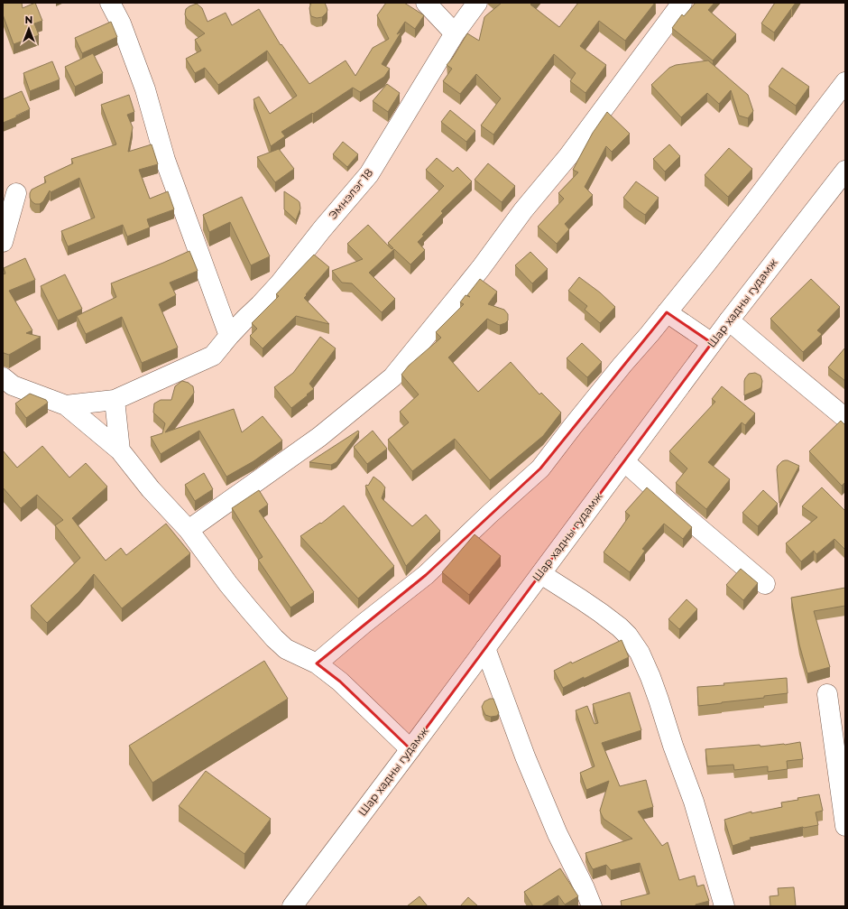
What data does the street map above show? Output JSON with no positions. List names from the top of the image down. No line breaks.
{"streets":{"street":["Эмнэлэг 18","Шар хадны гудамж"]},"north":"top"}
